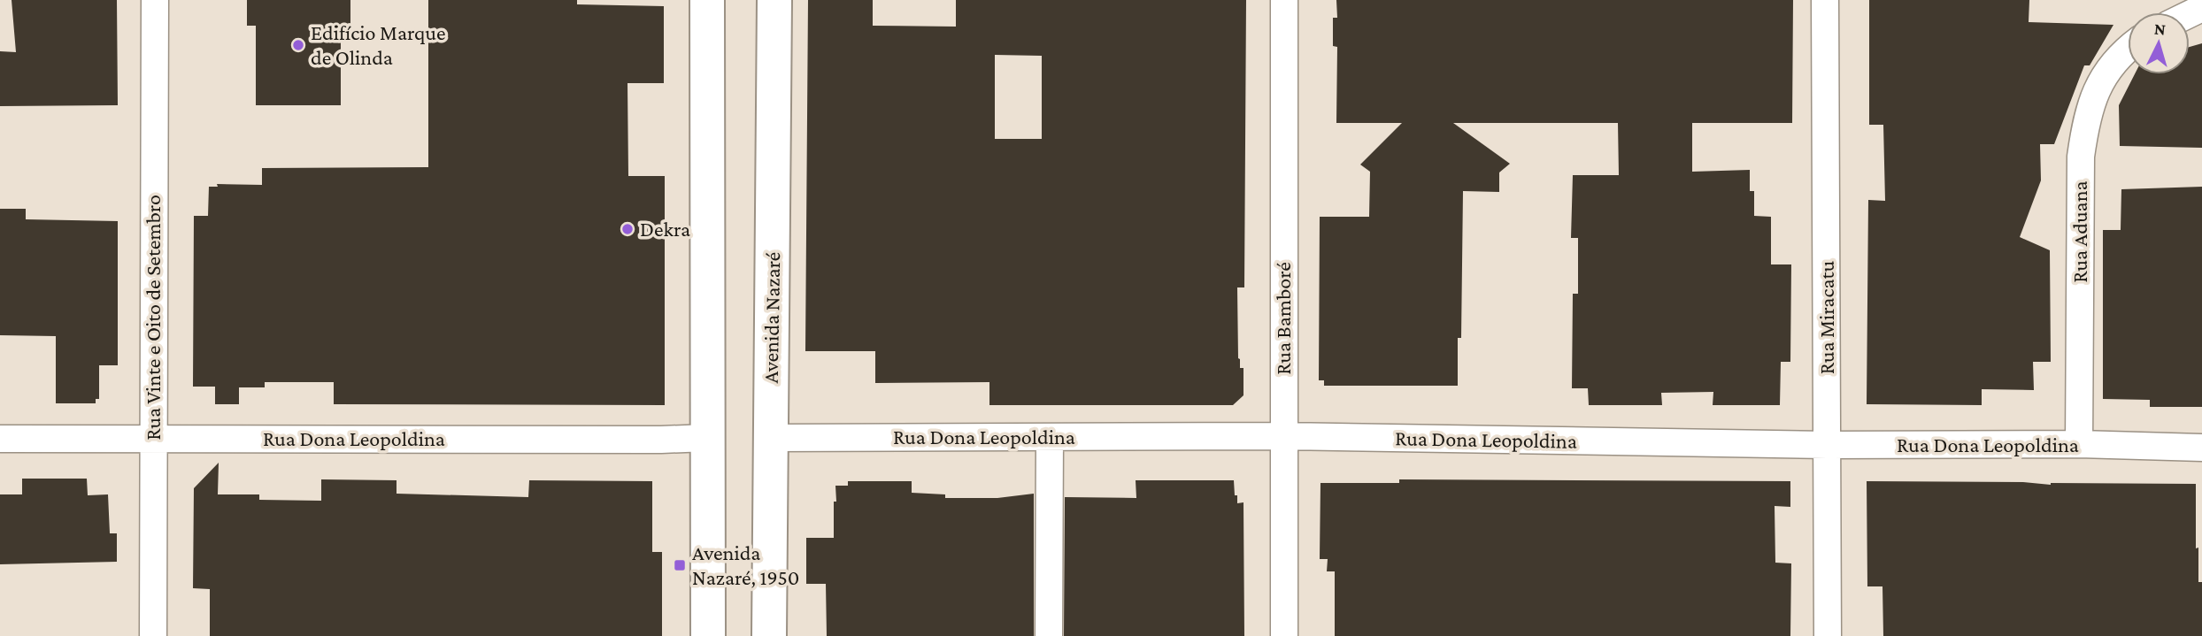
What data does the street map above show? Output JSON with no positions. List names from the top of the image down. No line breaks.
{"streets":{"main road":["Avenida Nazaré"],"street":["Rua Aduana","Rua Vinte e Oito de Setembro","Rua Miracatu","Rua Bamboré","Rua Dona Leopoldina"]},"crossings":[["Rua Aduana","Rua Dona Leopoldina"],["Rua Vinte e Oito de Setembro","Rua Dona Leopoldina"],["Avenida Nazaré","Rua Dona Leopoldina"],["Rua Miracatu","Rua Dona Leopoldina"],["Rua Bamboré","Rua Dona Leopoldina"]],"places":{"other":["Edifício Marque de Olinda","Dekra"],"transit":["Avenida Nazaré, 1950"]},"north":"top"}
